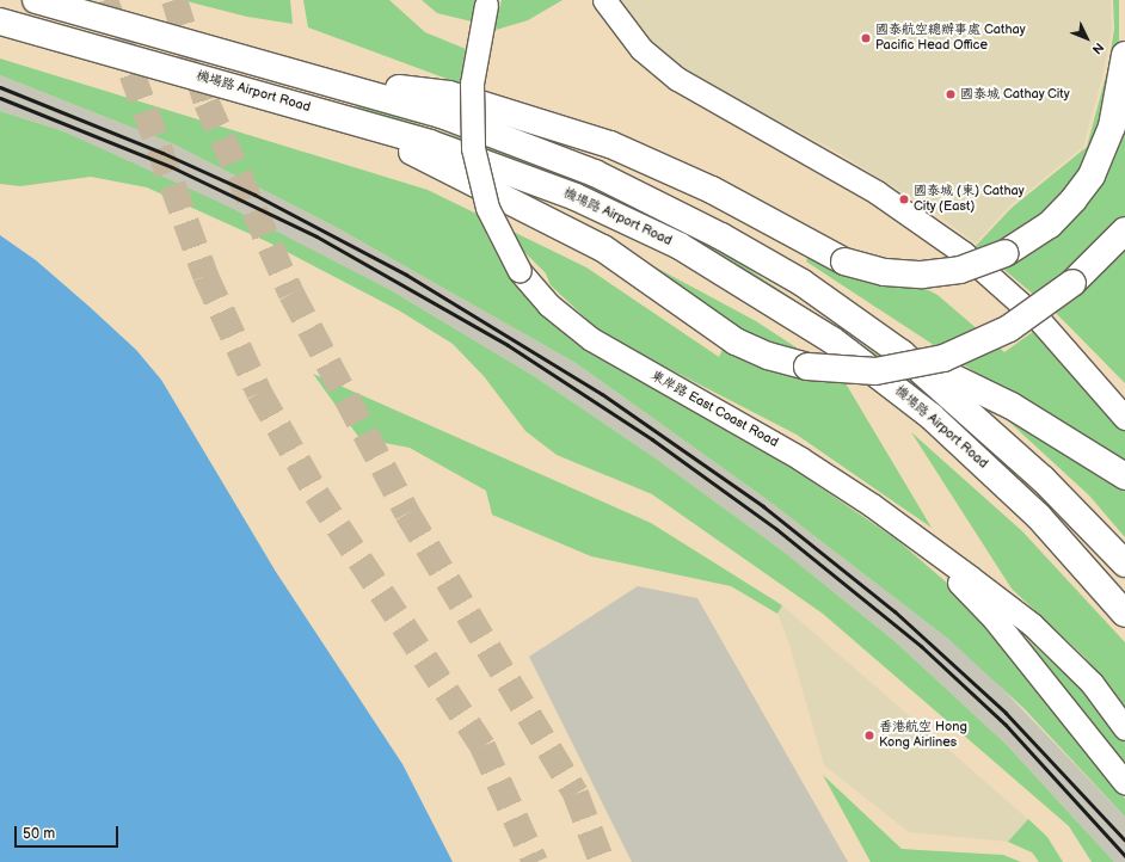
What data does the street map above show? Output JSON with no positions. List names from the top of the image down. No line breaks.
{"streets":{"highway":["機場路 Airport Road"],"main road":["東岸路 East Coast Road"]},"places":["國泰航空總辦事處 Cathay Pacific Head Office","國泰城 Cathay City","國泰城 (東) Cathay City (East)","香港航空 Hong Kong Airlines"],"scale_bar":"50 m","north":"bottom right"}
